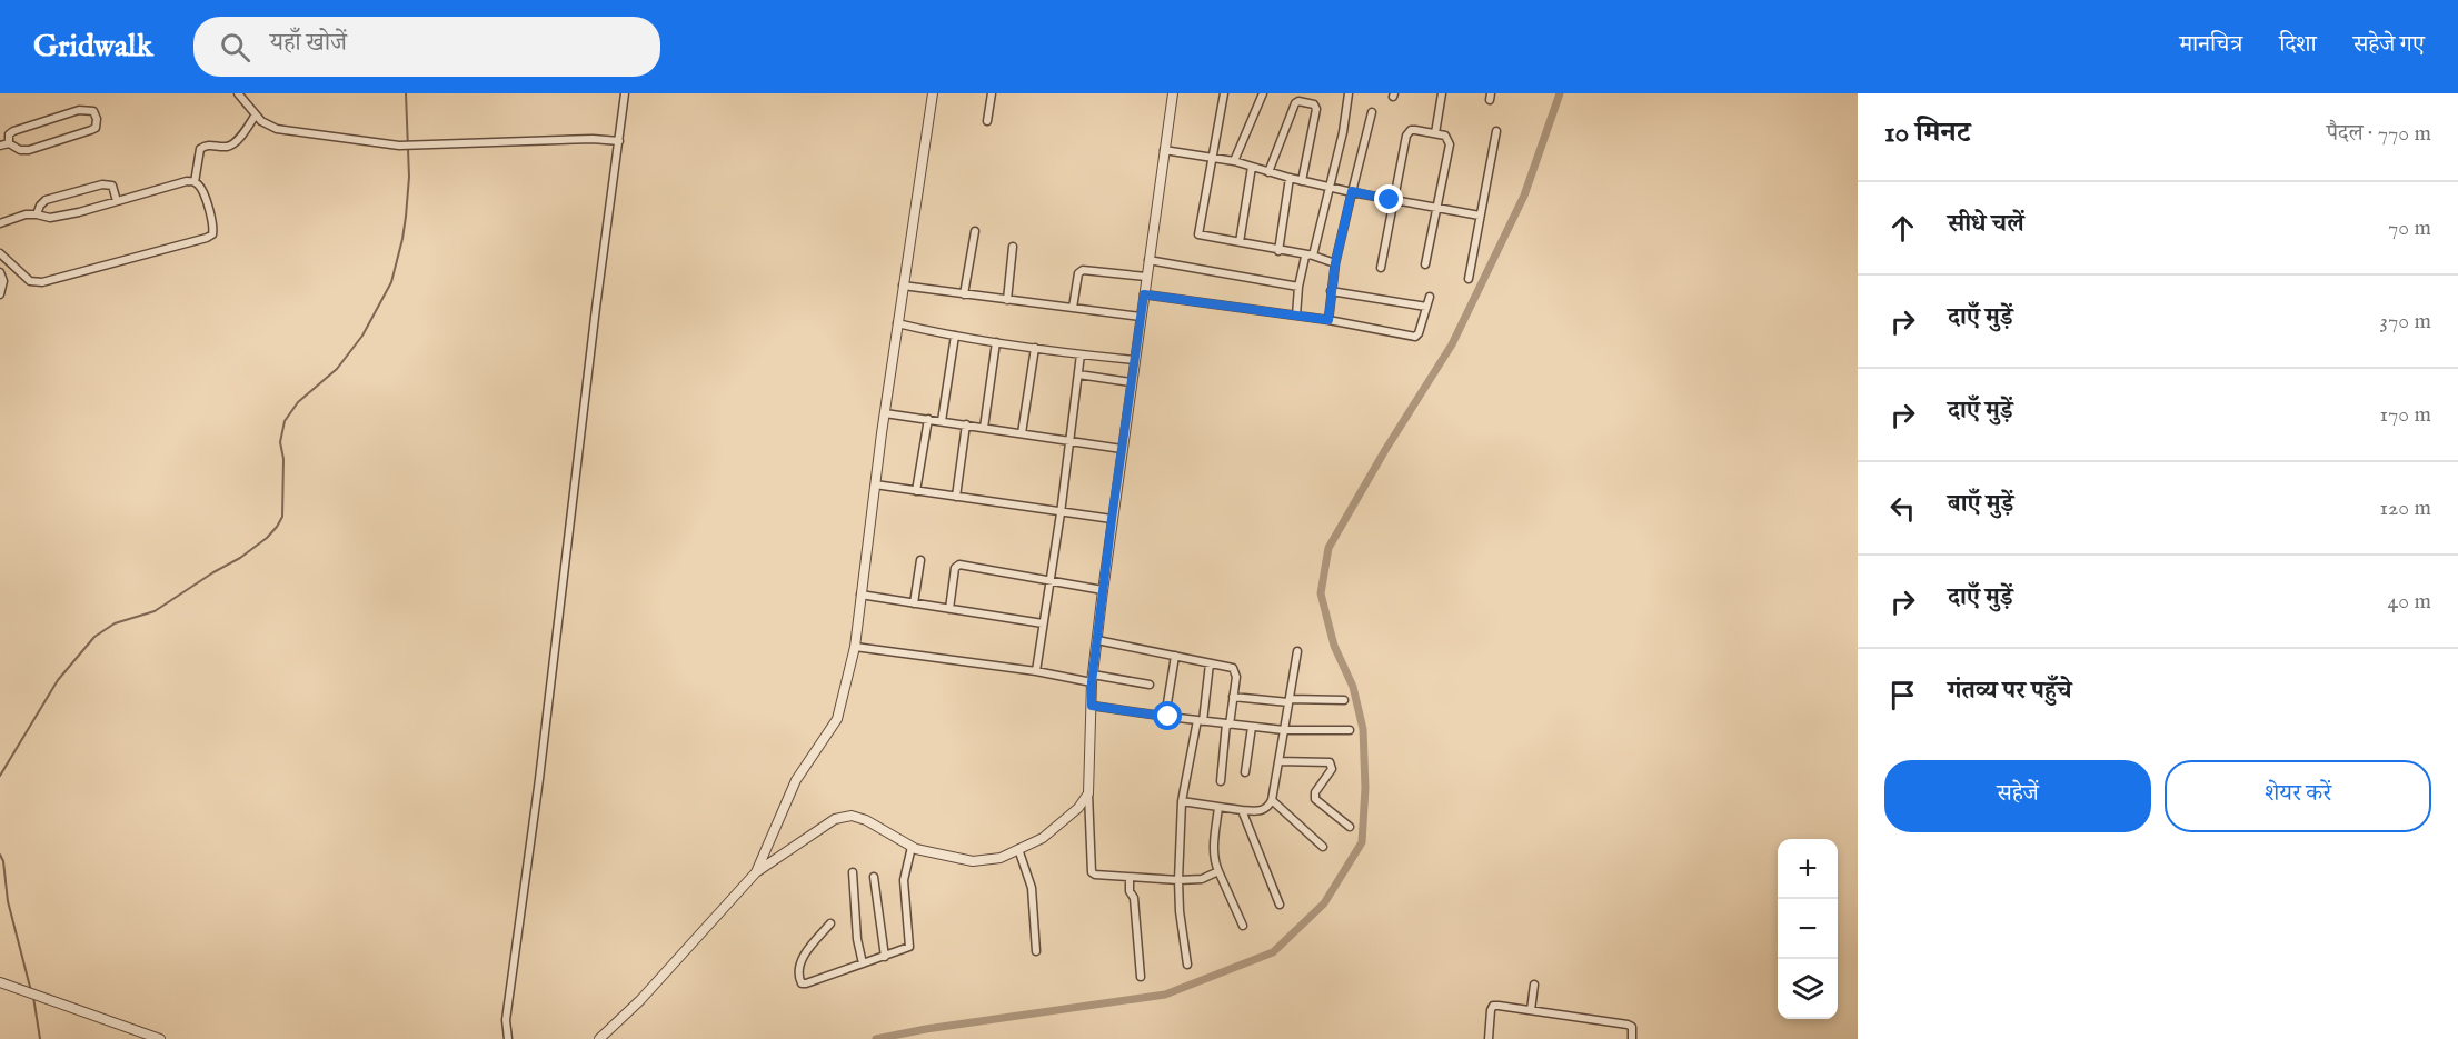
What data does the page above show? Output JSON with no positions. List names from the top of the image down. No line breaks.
{"page":{"header":"Gridwalk","search":"यहाँ खोजें","nav":["मानचित्र","दिशा","सहेजे गए"],"heading":["10 मिनट","पैदल · 770 m"],"list":[["सीधे चलें","70 m"],["दाएँ मुड़ें","370 m"],["दाएँ मुड़ें","170 m"],["बाएँ मुड़ें","120 m"],["दाएँ मुड़ें","40 m"],"गंतव्य पर पहुँचे"],"buttons":["सहेजें","शेयर करें"],"map_buttons":["+","−"]}}
